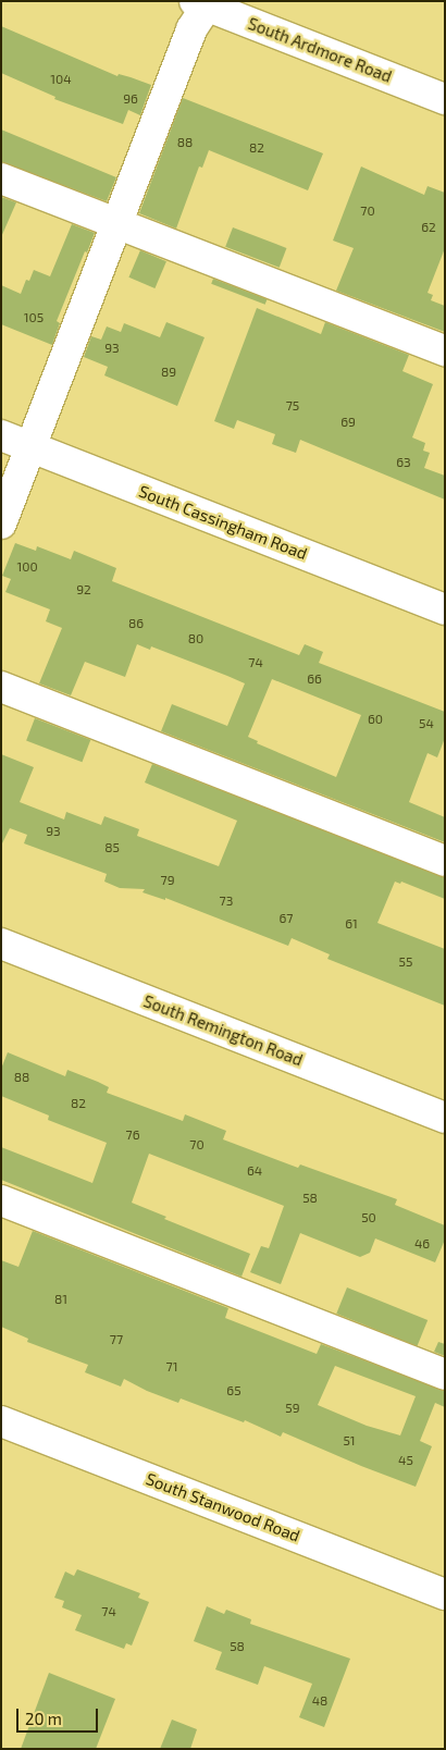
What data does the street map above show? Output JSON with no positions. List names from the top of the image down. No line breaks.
{"streets":{"street":["South Ardmore Road","South Cassingham Road","South Remington Road","South Stanwood Road"]},"house_numbers":["104","96","88","82","70","62","105","93","89","75","69","63","100","92","86","80","74","66","60","54","93","85","79","73","67","61","55","88","82","76","70","64","58","50","46","81","77","71","65","59","51","45","74","58","48"],"scale_bar":"20 m"}
